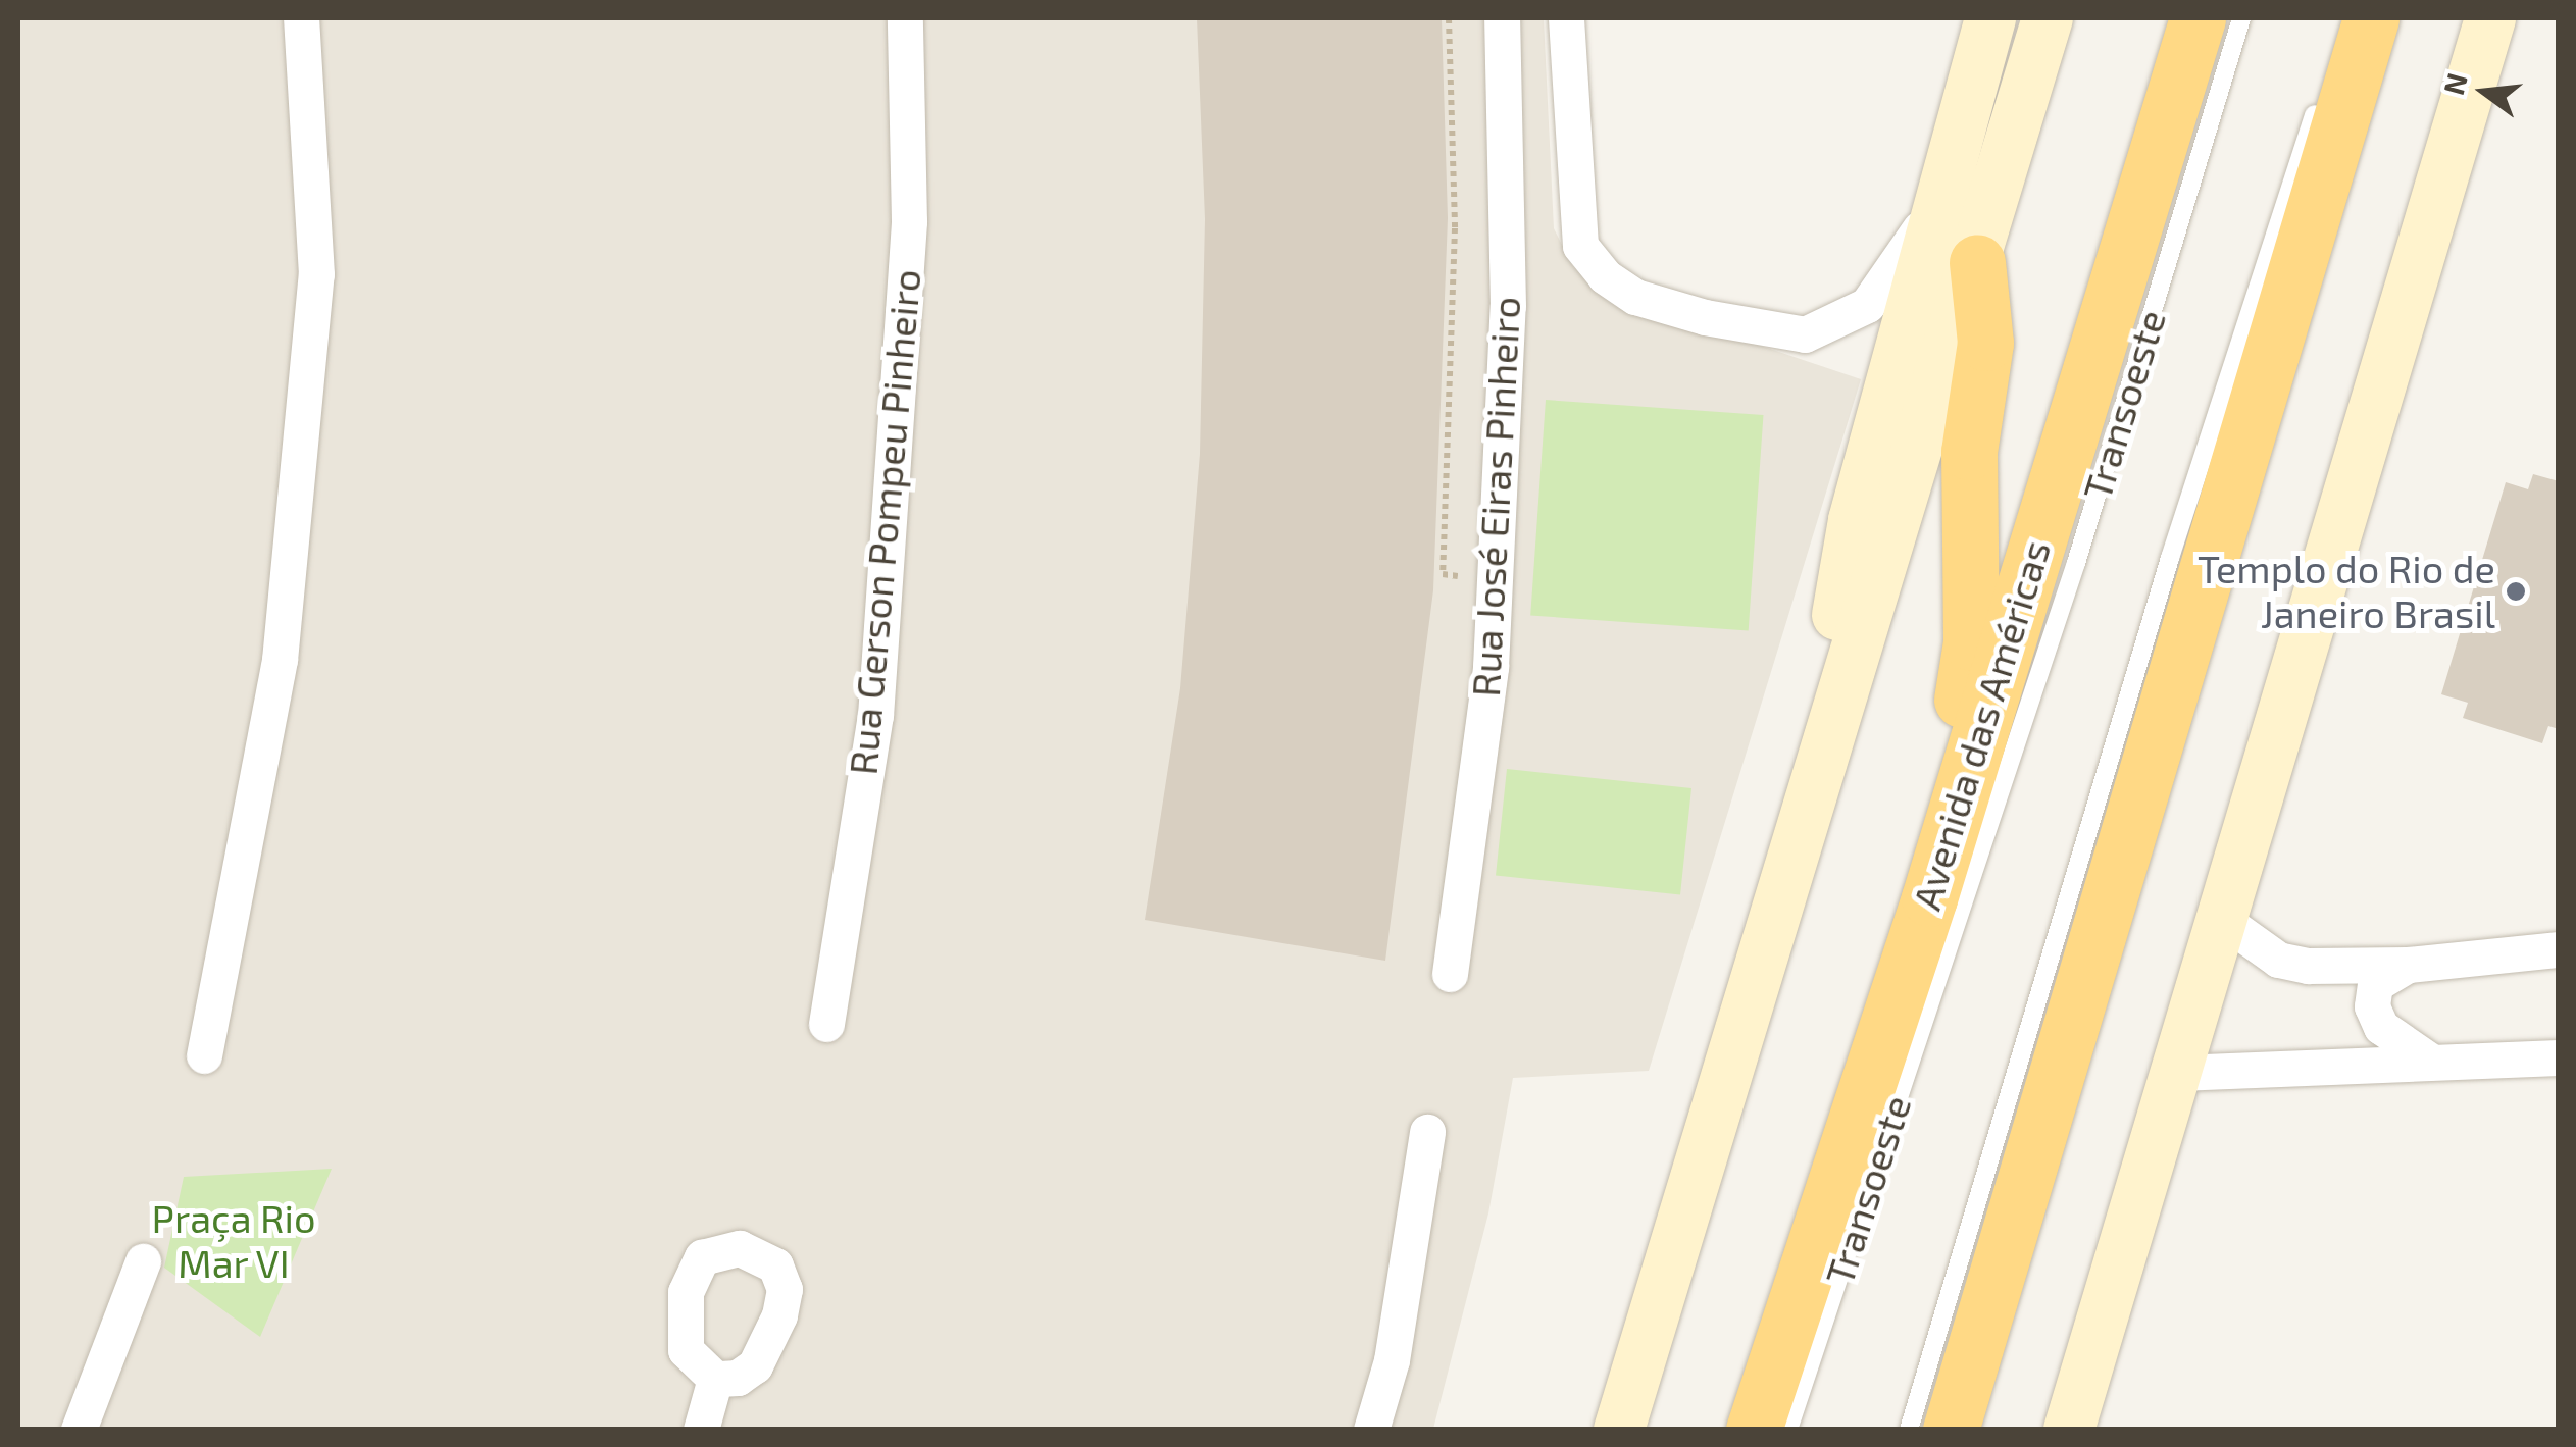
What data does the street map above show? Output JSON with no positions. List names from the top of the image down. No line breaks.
{"streets":{"highway":["Avenida das Américas"],"street":["Rua José Eiras Pinheiro","Rua Gerson Pompeu Pinheiro"],"lane":["Transoeste"]},"parks":["Praça Rio Mar VI"],"places":["Templo do Rio de Janeiro Brasil"],"north":"left"}
